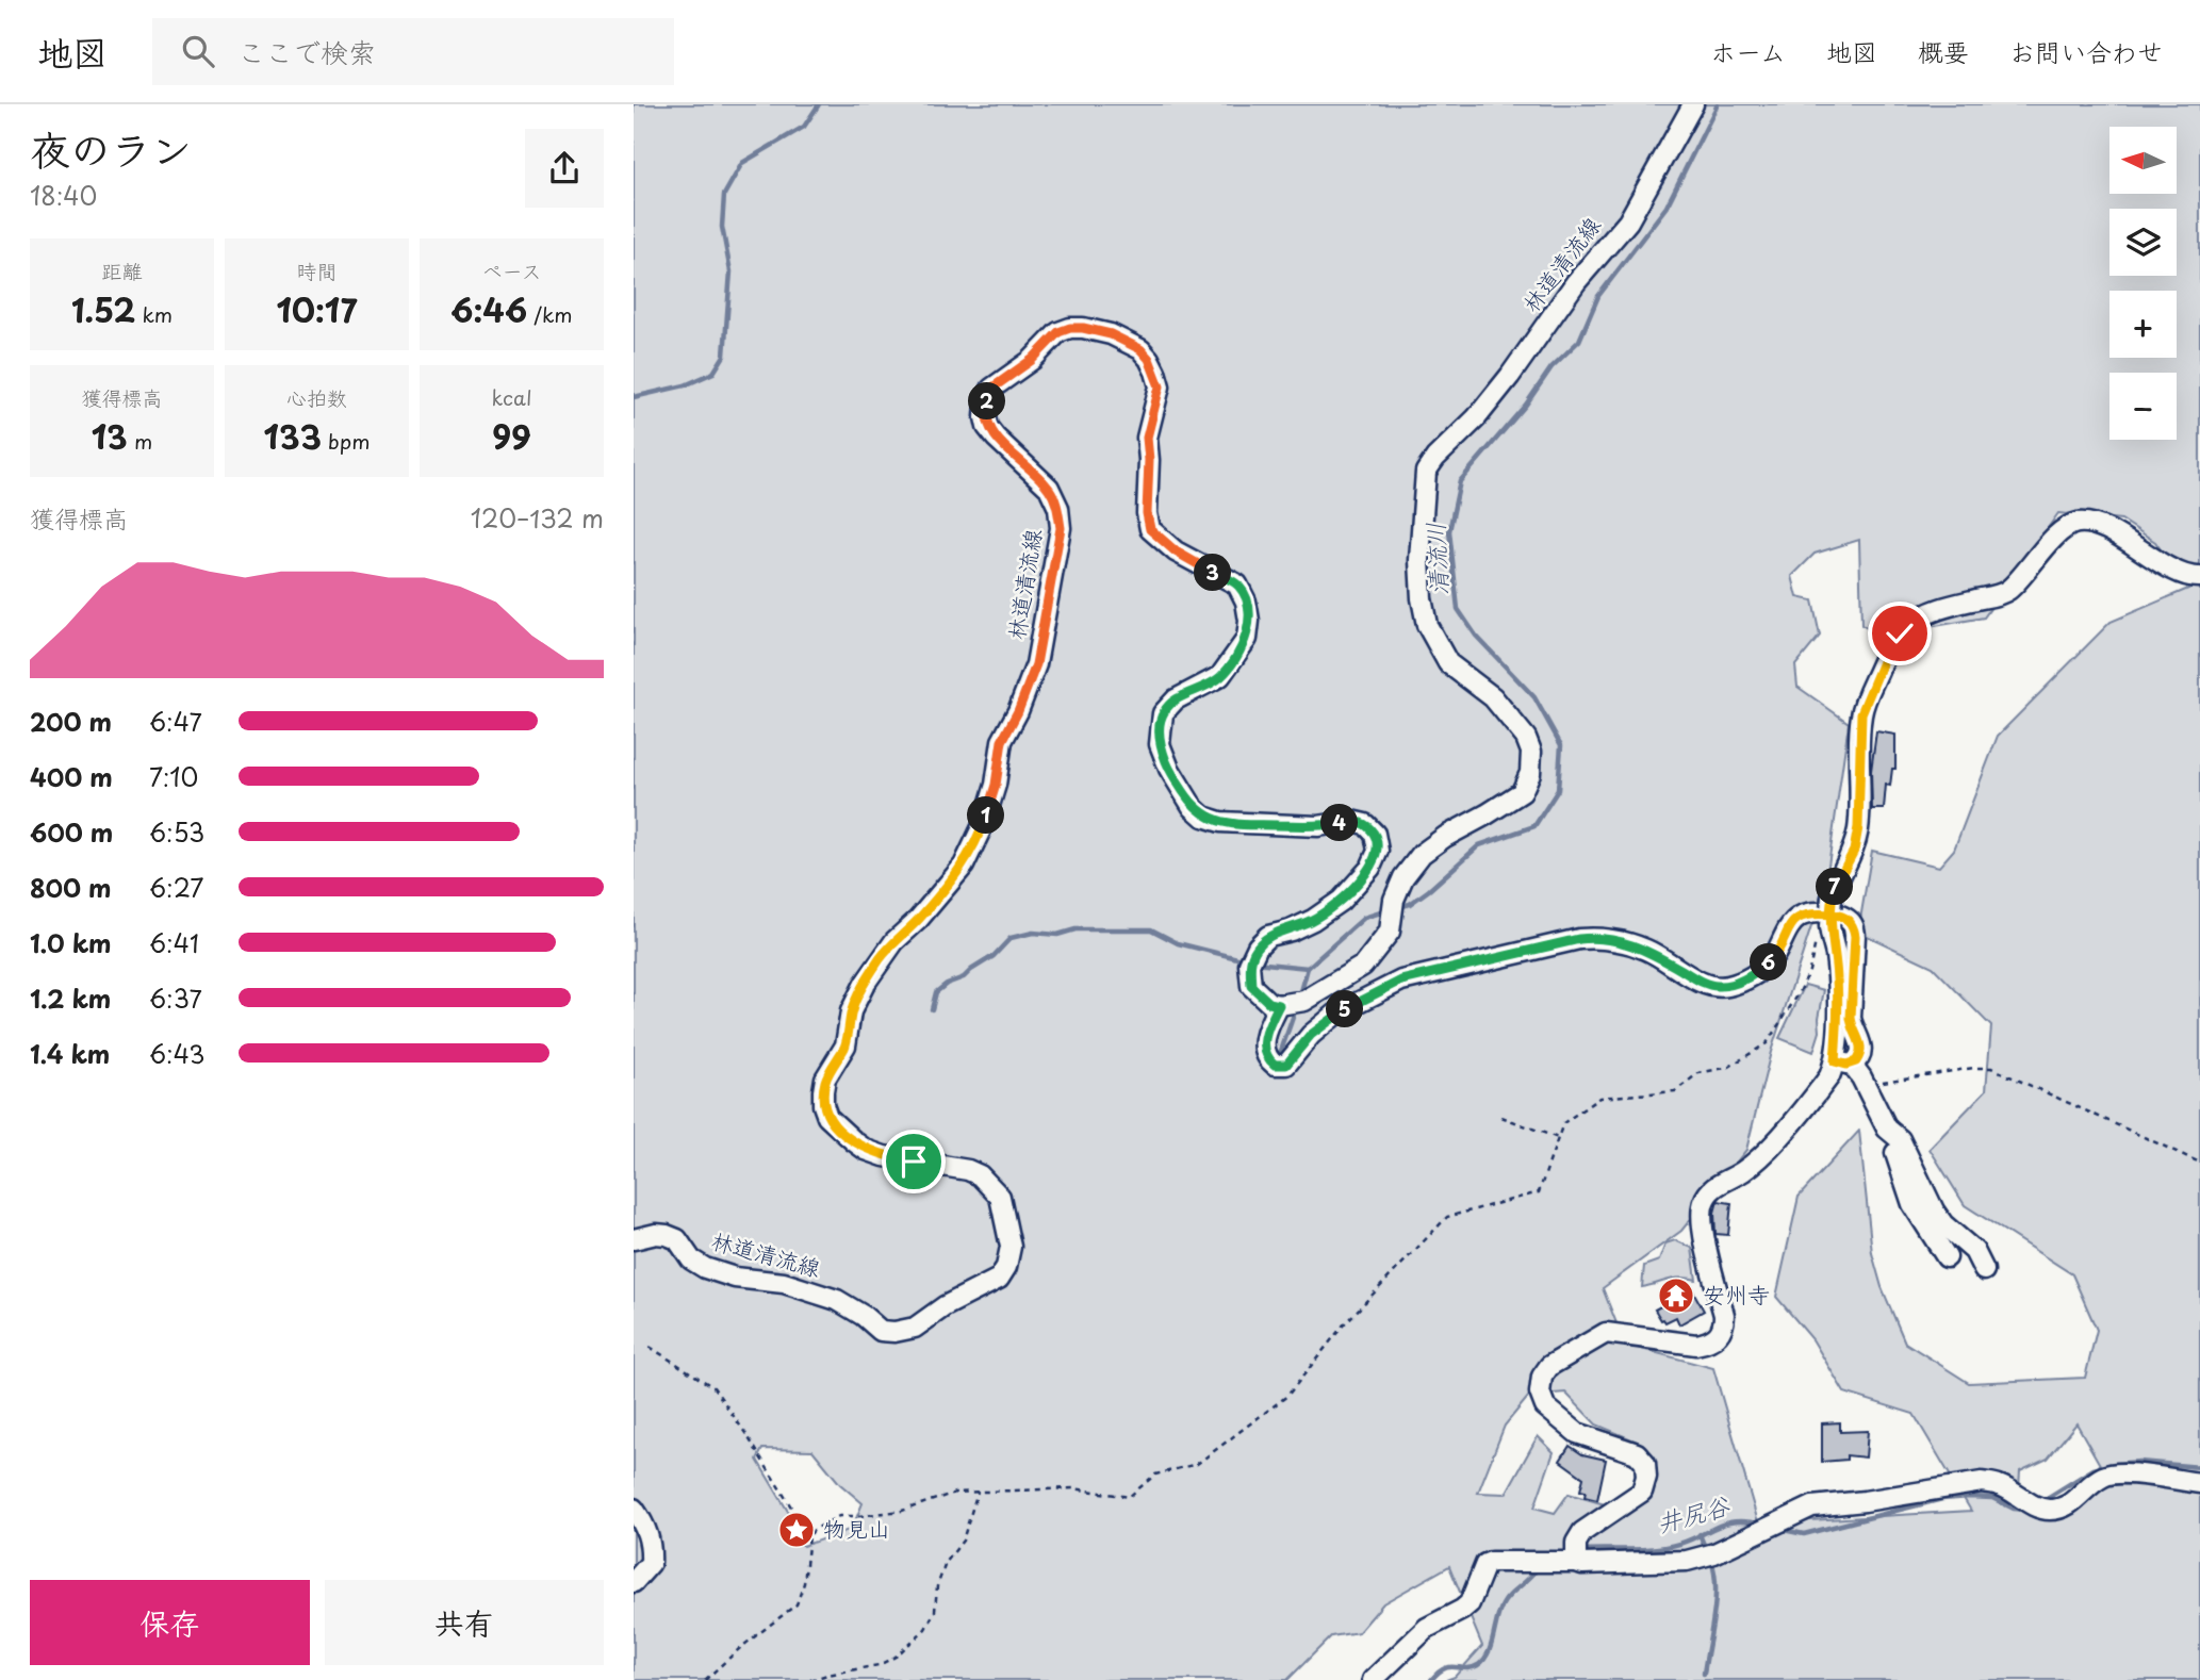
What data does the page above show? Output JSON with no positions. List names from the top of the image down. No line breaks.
{"streets":{"street":["林道清流線"]},"water":["清流川","井尻谷"],"places":{"temple":["安州寺"],"place":["物見山"]},"north":"left","page":{"header":"地図","search":"ここで検索","nav":["ホーム","地図","概要","お問い合わせ"],"heading":["夜のラン","18:40"],"map_buttons":["+","−"],"stats":[["距離","1.52 km"],["時間","10:17"],["ペース","6:46 /km"],["獲得標高","13 m"],["心拍数","133 bpm"],["kcal","99"]],"pins":["2","3","1","4","7","6","5"],"chart":["獲得標高","120–132 m"],"list":[{"name":"200 m","note":"6:47"},{"name":"400 m","note":"7:10"},{"name":"600 m","note":"6:53"},{"name":"800 m","note":"6:27"},{"name":"1.0 km","note":"6:41"},{"name":"1.2 km","note":"6:37"},{"name":"1.4 km","note":"6:43"}],"buttons":["保存","共有"]}}
